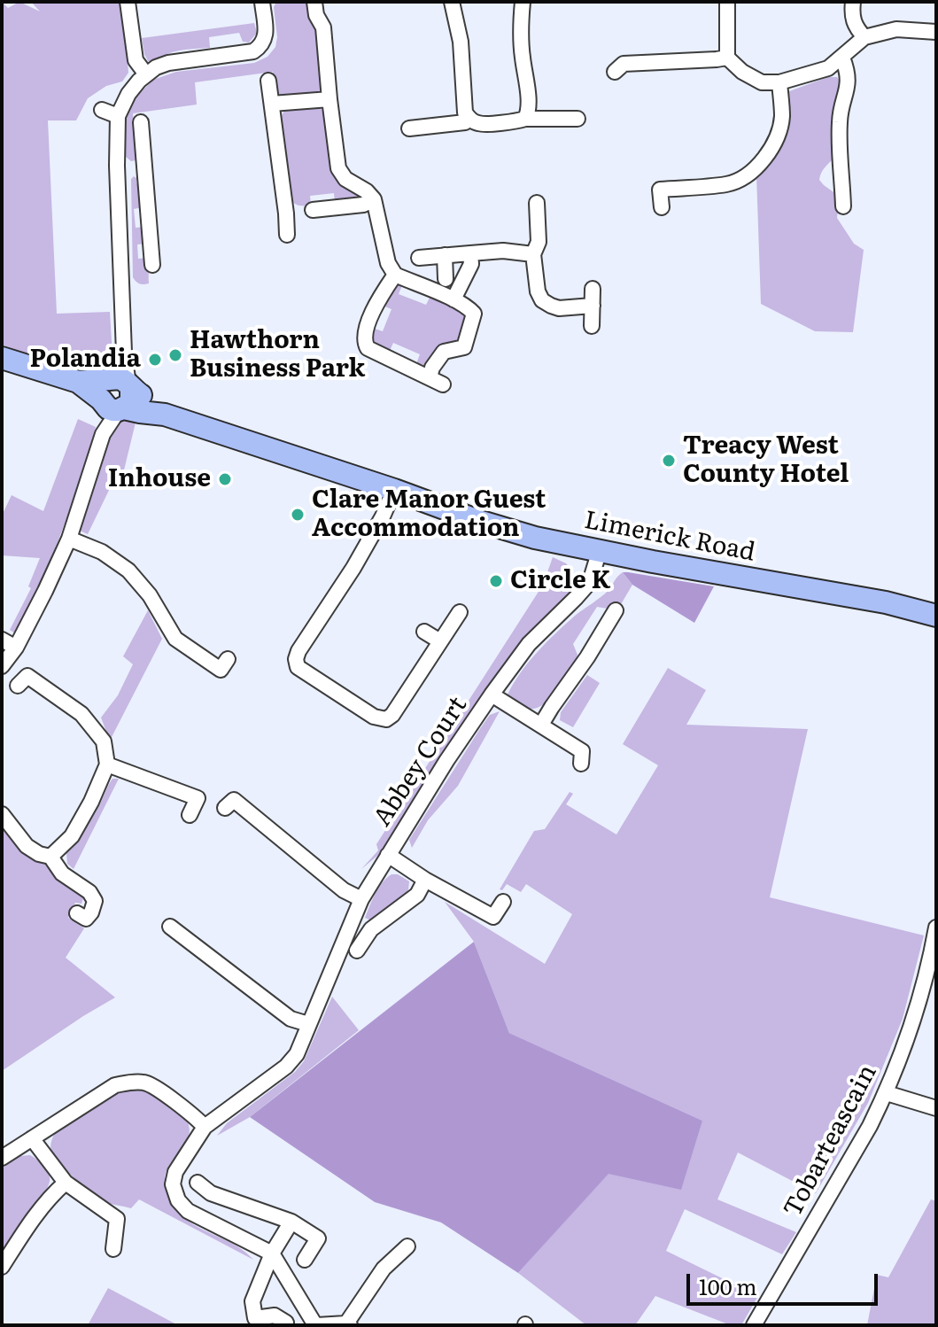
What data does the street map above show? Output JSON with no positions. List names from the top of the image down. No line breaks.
{"streets":{"main road":["Limerick Road"],"street":["Abbey Court","Tobarteascain"]},"crossings":[["Limerick Road","Abbey Court"]],"places":["Hawthorn Business Park","Polandia","Treacy West County Hotel","Inhouse","Clare Manor Guest Accommodation","Circle K"],"scale_bar":"100 m"}
